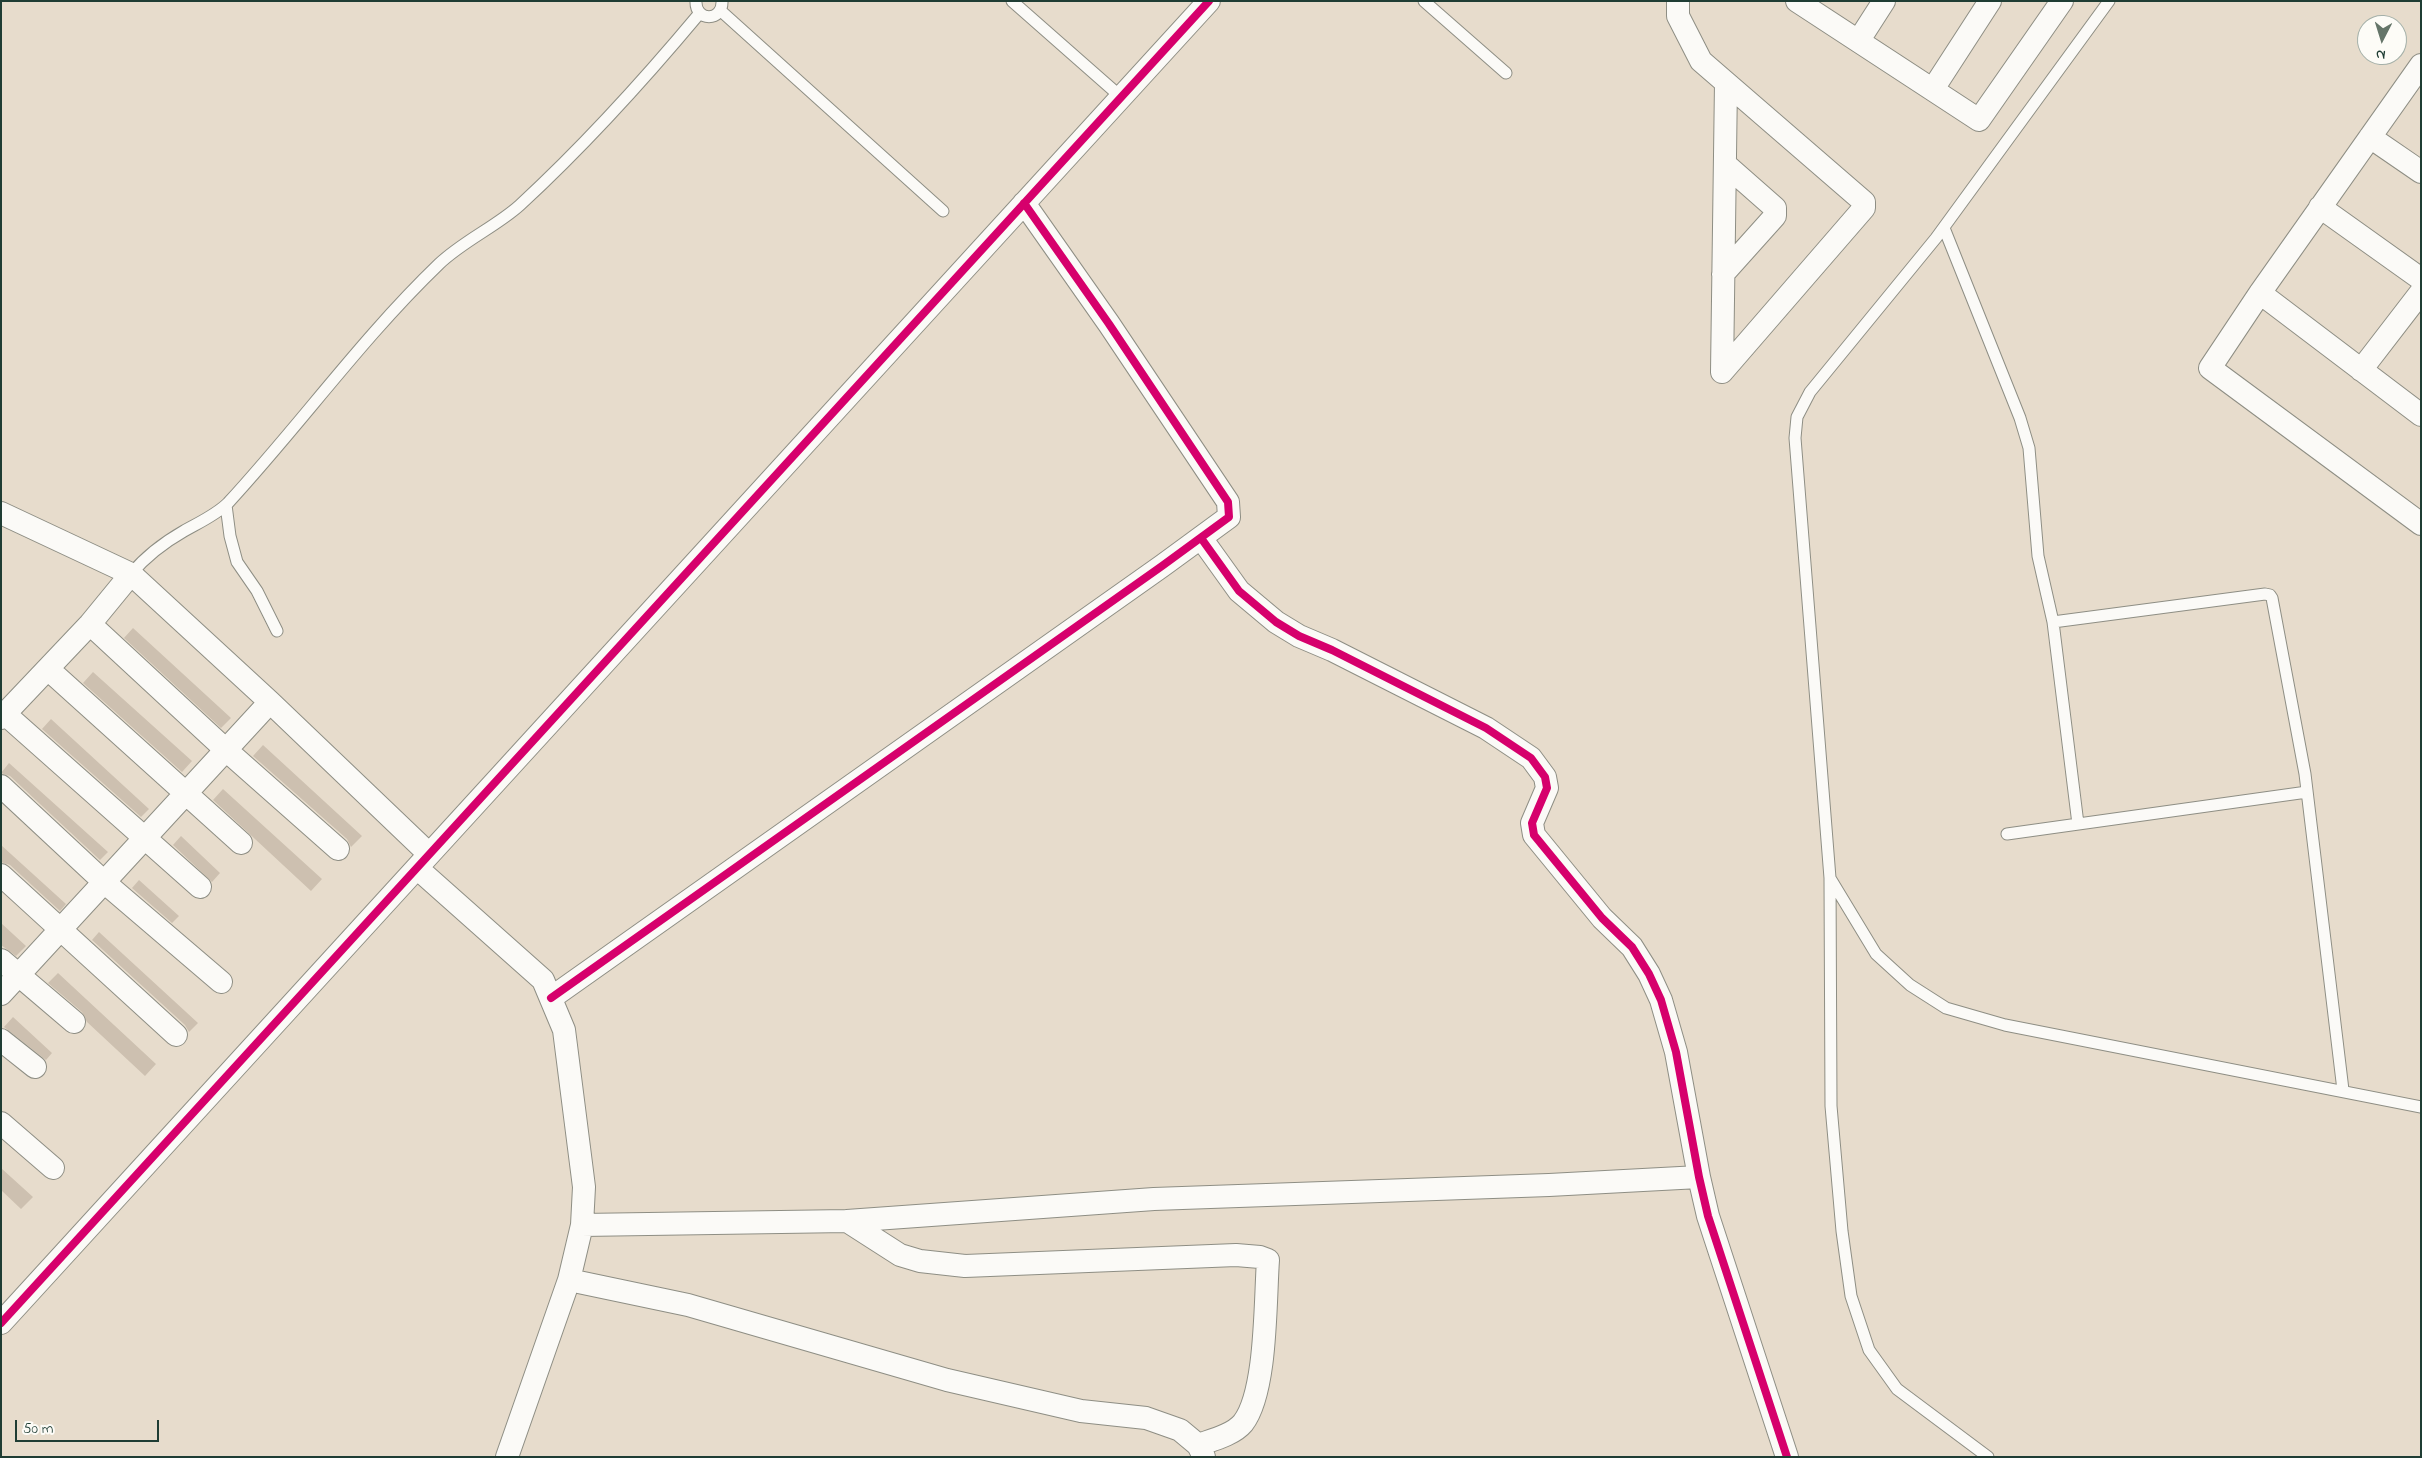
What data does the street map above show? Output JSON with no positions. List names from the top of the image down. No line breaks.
{"scale_bar":"50 m","north":"bottom"}
